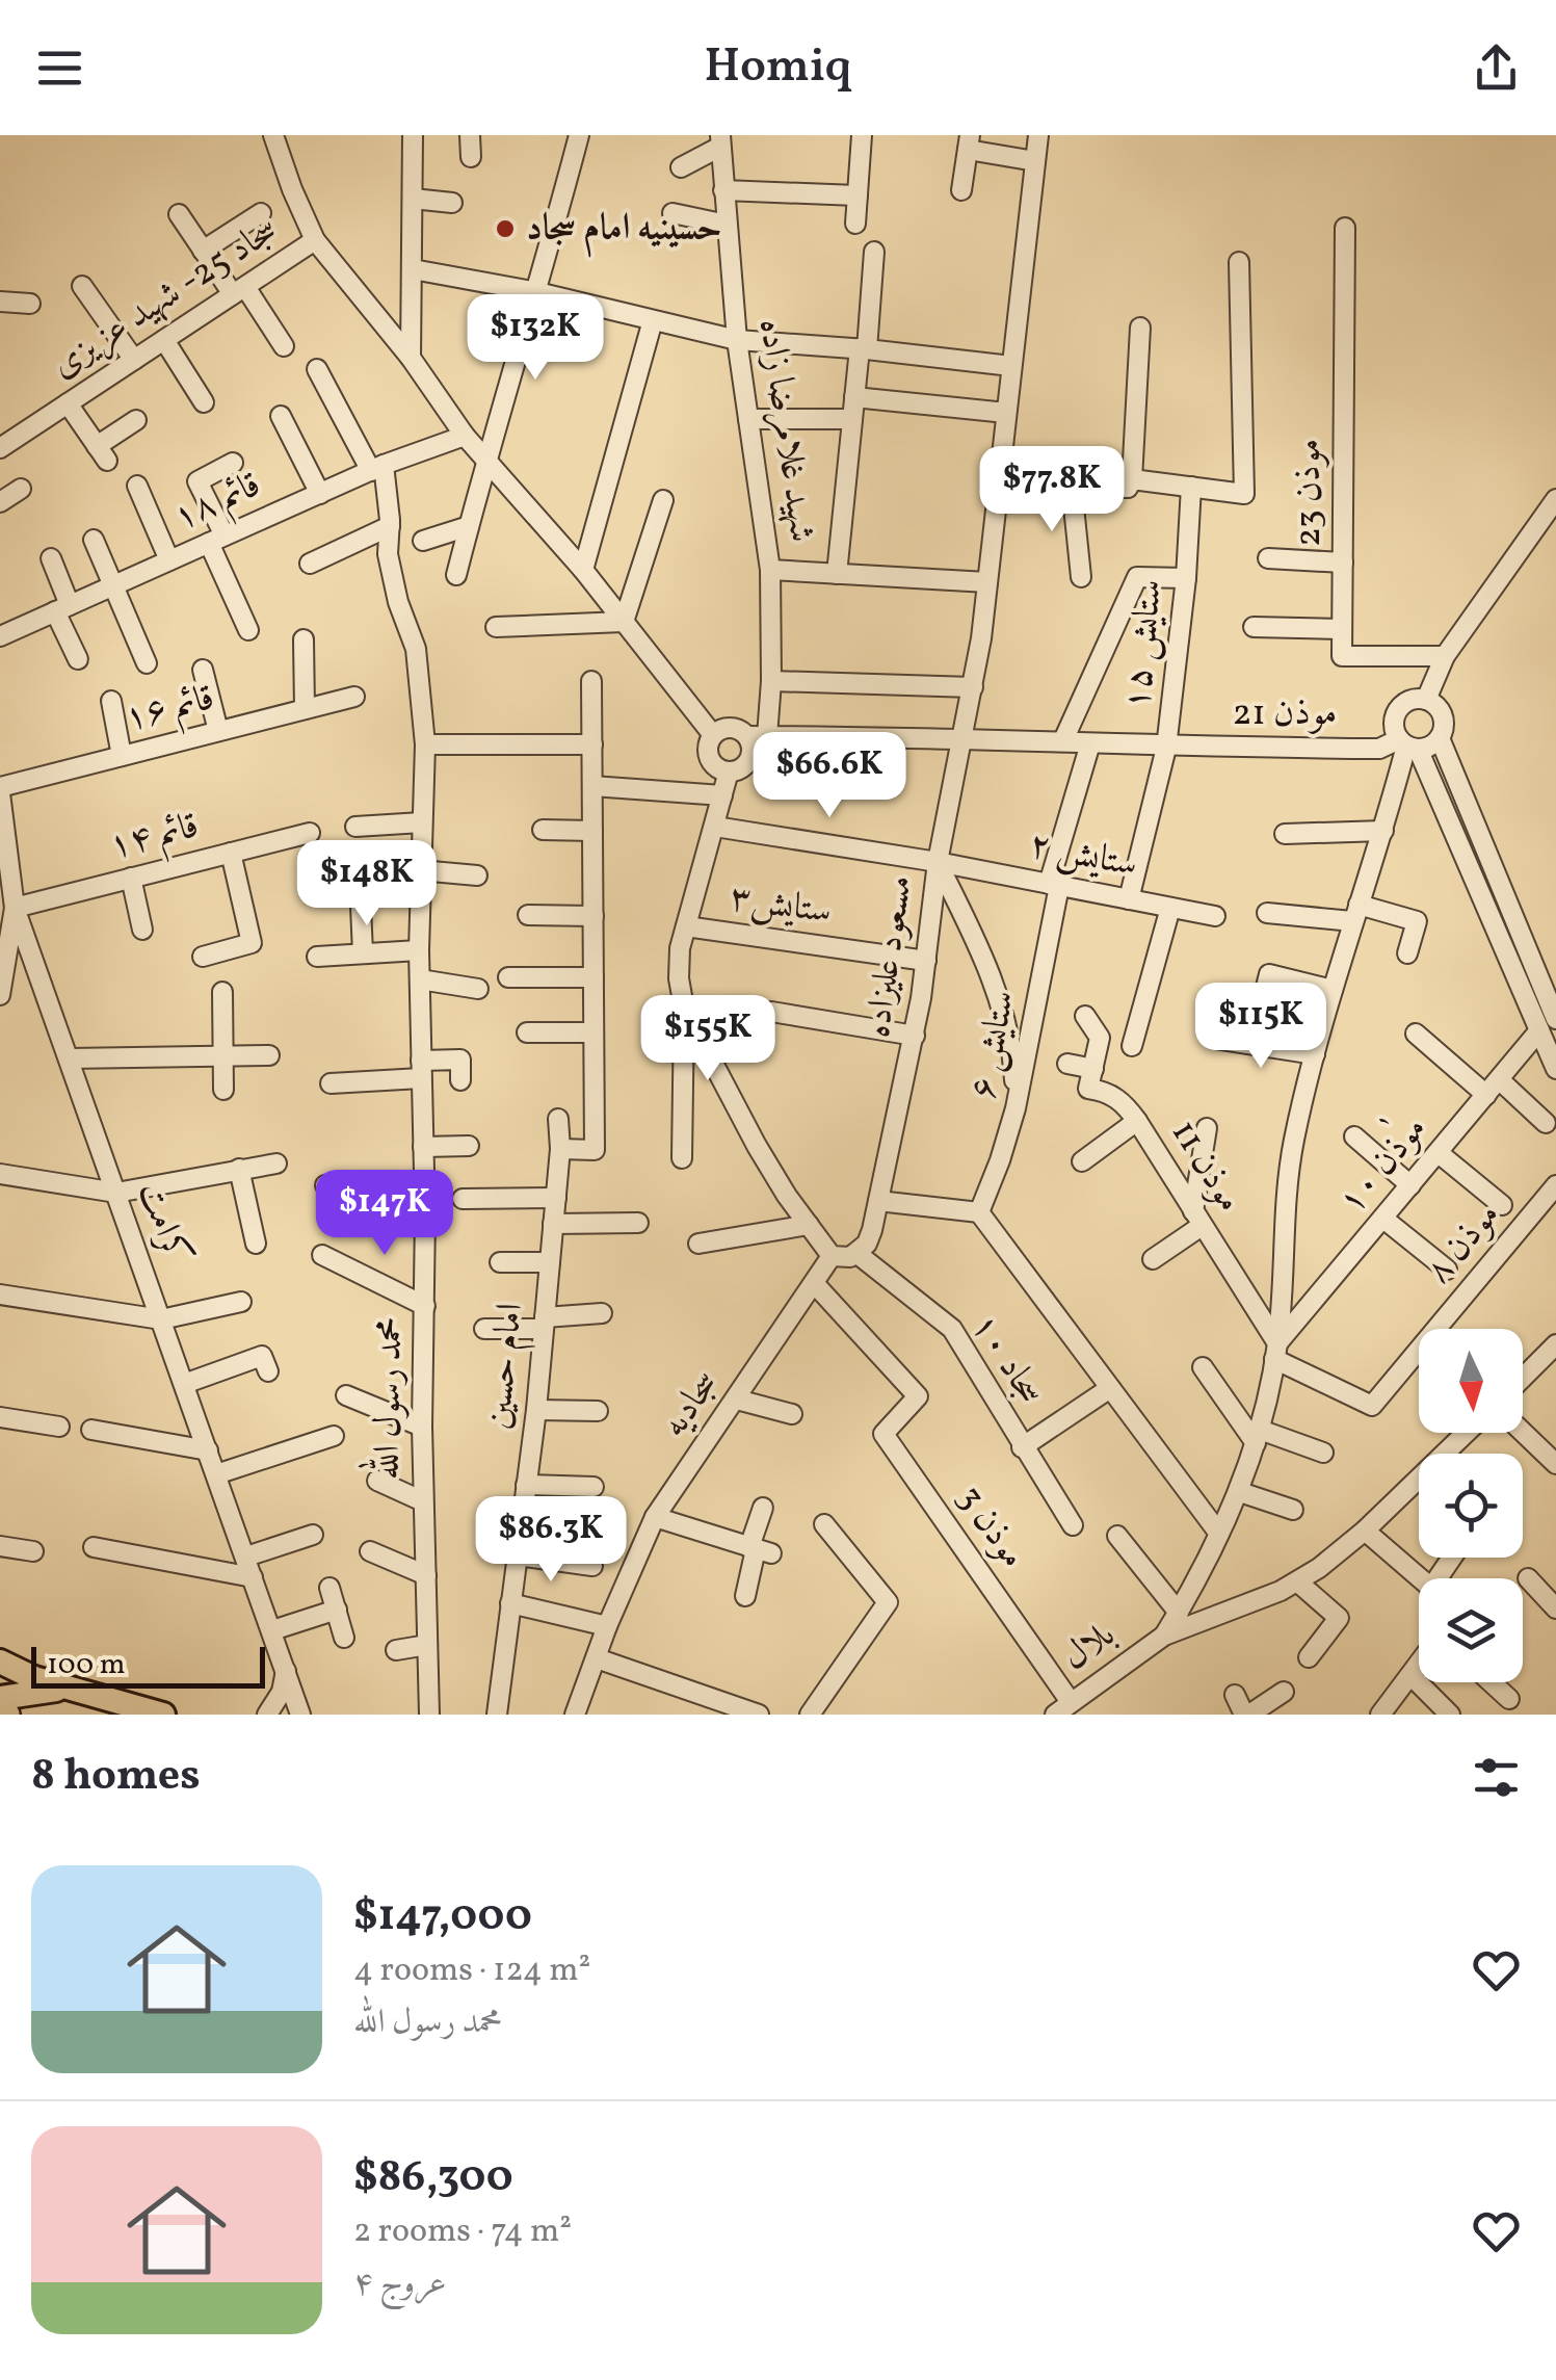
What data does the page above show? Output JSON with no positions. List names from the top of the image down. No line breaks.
{"streets":{"street":["سجاد 25- شهید عزیزی","شهید غلامرضا زاده","موذن 23","قائم ۱۸","ستایش ۱۵","قائم ۱۶","موذن 21","قائم ۱۴","ستایش ۲","ستایش۳","مسعود علیزاده","ستایش ۶","موٰذن ۱۰","موذن 11","کرامت","موذن ۸","سجاد ۱۰","امام حسین","محمد رسول الله","سجادیه","موذن 3","بلال"]},"crossings":[["شهید غلامرضا زاده","موذن 21"],["قائم ۱۸","محمد رسول الله"],["ستایش ۱۵","موذن 21"],["ستایش ۱۵","ستایش ۲"],["قائم ۱۶","کرامت"],["موذن 21","مسعود علیزاده"],["موذن 21","ستایش ۶"],["قائم ۱۴","کرامت"],["ستایش ۲","مسعود علیزاده"],["ستایش ۲","ستایش ۶"],["ستایش۳","مسعود علیزاده"],["مسعود علیزاده","سجاد ۱۰"],["موٰذن ۱۰","موذن 11"],["موٰذن ۱۰","موذن ۸"],["موذن 11","موذن ۸"],["سجادیه","موذن 3"],["موذن 3","بلال"]],"places":["حسینیه امام سجاد"],"scale_bar":"100 m","north":"bottom","page":{"header":"Homiq","price":["$132K","$77.8K","$66.6K","$148K","$115K","$155K","$147K","$86.3K"],"scale":"100 m","heading":"8 homes","list":[{"name":"$147,000","note":"4 rooms · 124 m² · محمد رسول الله"},{"name":"$86,300","note":"2 rooms · 74 m² · عروج ۴"}]}}
